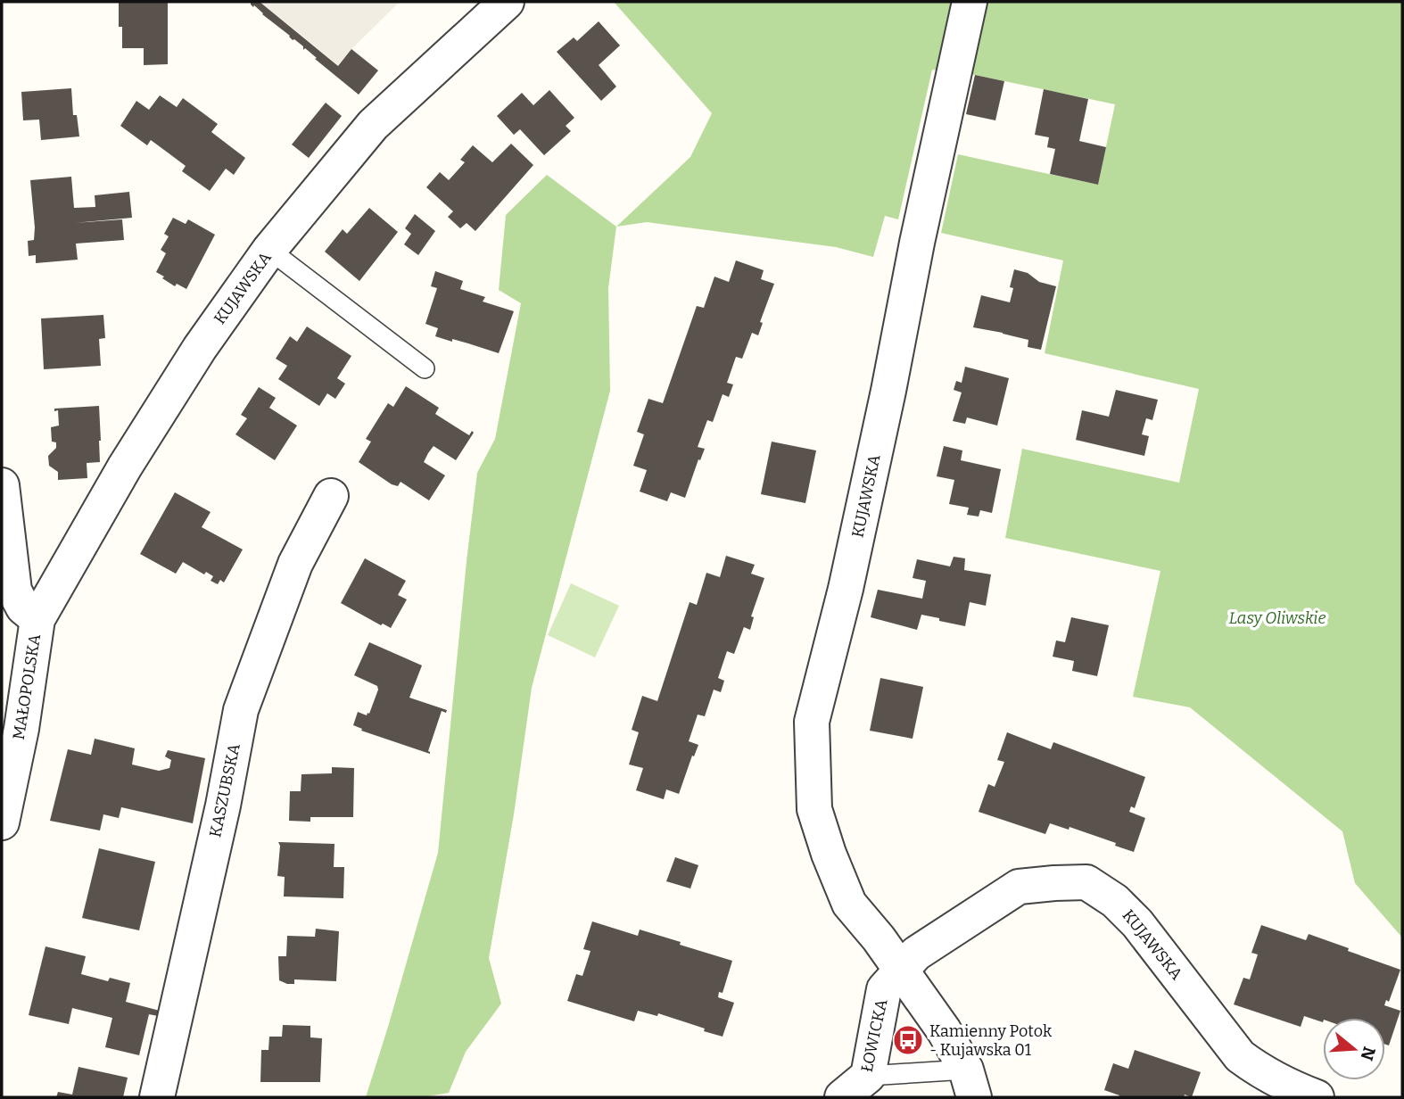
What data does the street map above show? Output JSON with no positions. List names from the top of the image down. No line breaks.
{"streets":{"street":["KUJAWSKA","MAŁOPOLSKA","KASZUBSKA","ŁOWICKA"]},"crossings":[["KUJAWSKA","MAŁOPOLSKA"],["KUJAWSKA","ŁOWICKA"]],"parks":["Lasy Oliwskie"],"places":{"bus stop":["Kamienny Potok - Kujawska 01"]},"north":"right"}
